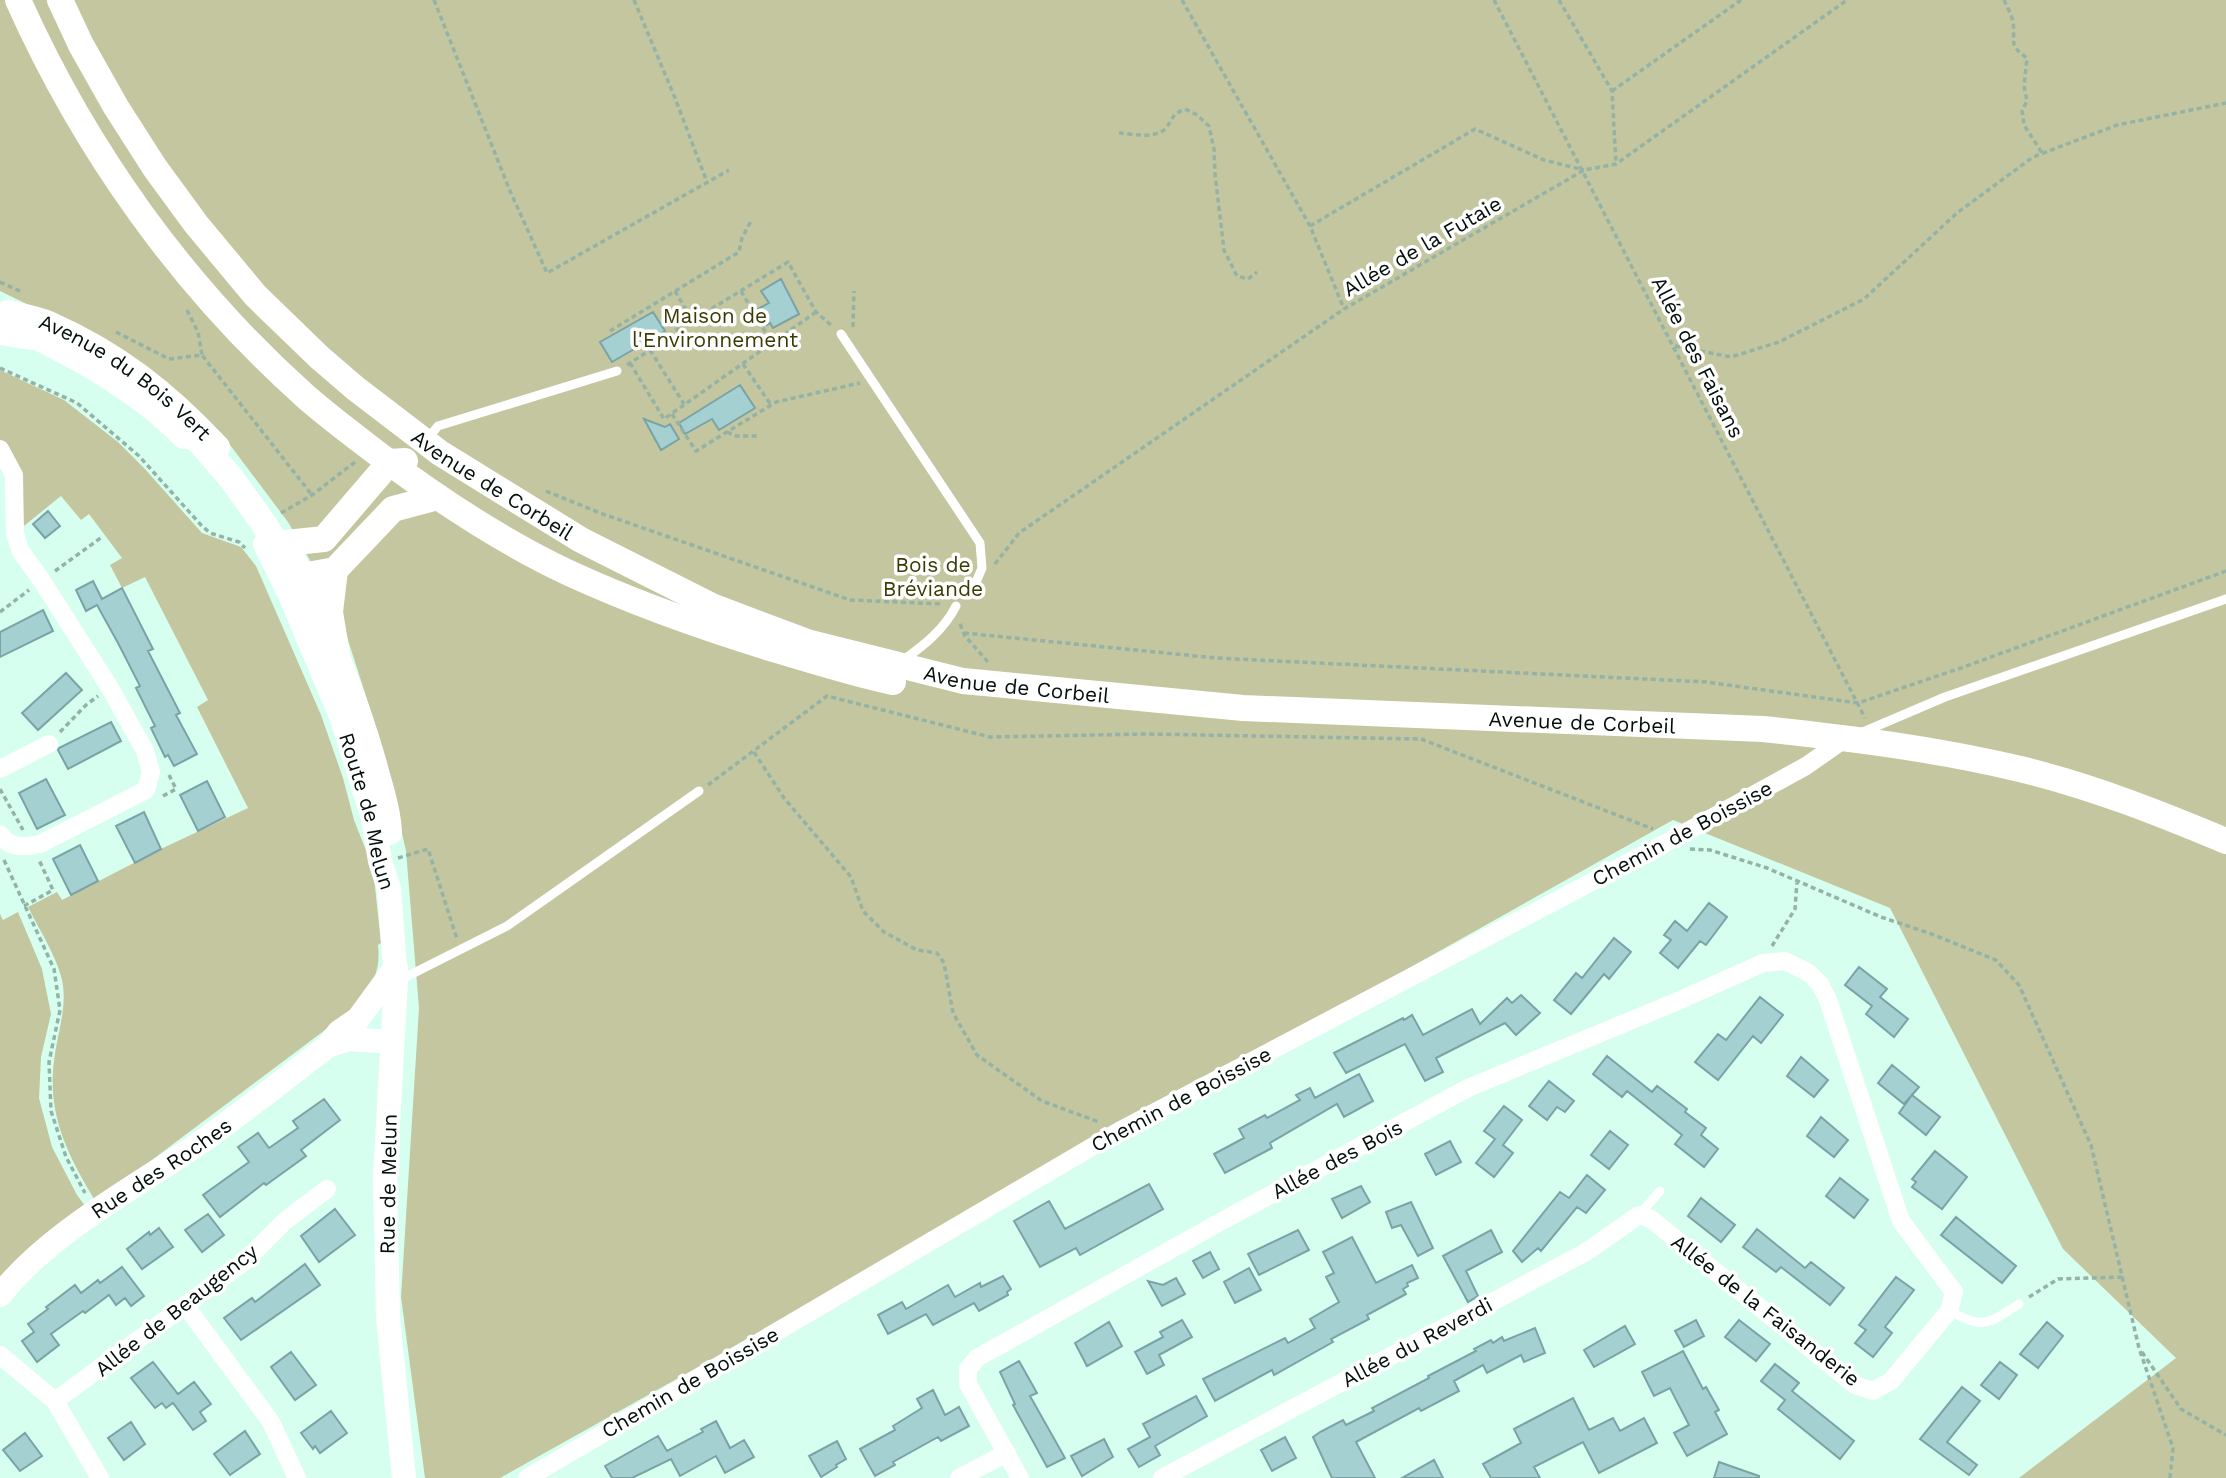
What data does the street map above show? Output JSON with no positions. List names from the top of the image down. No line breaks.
{"streets":{"main road":["Avenue de Corbeil"],"street":["Avenue du Bois Vert","Route de Melun","Chemin de Boissise","Allée des Bois","Rue des Roches","Rue de Melun","Allée de Beaugency","Allée de la Faisanderie","Allée du Reverdi"],"path":["Allée de la Futaie","Allée des Faisans"]},"crossings":[["Allée de la Futaie","Allée des Faisans"],["Allée des Faisans","Avenue de Corbeil"],["Allée des Faisans","Chemin de Boissise"],["Avenue du Bois Vert","Route de Melun"],["Avenue de Corbeil","Chemin de Boissise"],["Route de Melun","Rue de Melun"],["Rue des Roches","Rue de Melun"],["Allée de la Faisanderie","Allée du Reverdi"]],"parks":["Maison de l'Environnement","Bois de Bréviande"]}
